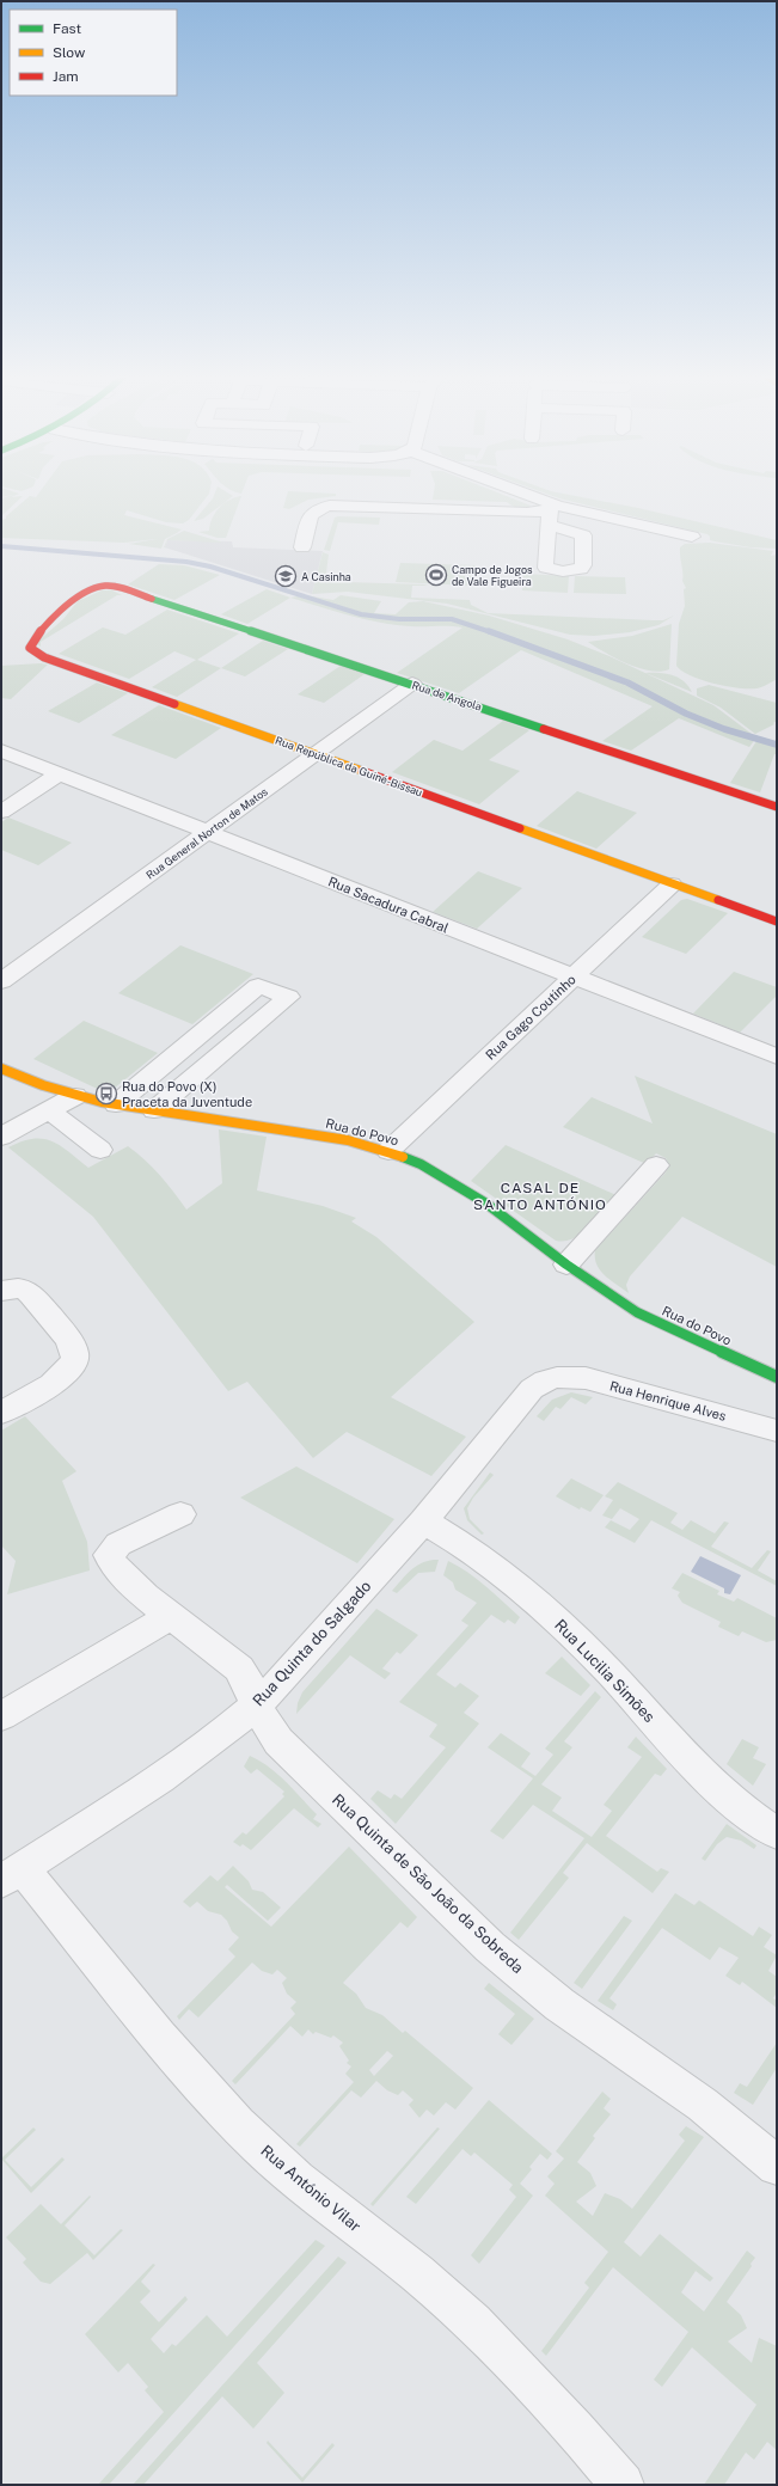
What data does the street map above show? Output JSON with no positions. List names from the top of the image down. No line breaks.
{"streets":{"street":["Rua de Angola","Rua República da Guiné-Bissau","Rua General Norton de Matos","Rua Sacadura Cabral","Rua Gago Coutinho","Rua do Povo","Rua Henrique Alves","Rua Quinta do Salgado","Rua Lucilia Simões","Rua Quinta de São João da Sobreda","Rua António Vilar"]},"crossings":[["Rua de Angola","Rua República da Guiné-Bissau"],["Rua de Angola","Rua General Norton de Matos"],["Rua República da Guiné-Bissau","Rua General Norton de Matos"],["Rua República da Guiné-Bissau","Rua Gago Coutinho"],["Rua General Norton de Matos","Rua Sacadura Cabral"],["Rua Sacadura Cabral","Rua Gago Coutinho"],["Rua Gago Coutinho","Rua do Povo"],["Rua Henrique Alves","Rua Quinta do Salgado"],["Rua Quinta do Salgado","Rua Lucilia Simões"],["Rua Quinta do Salgado","Rua Quinta de São João da Sobreda"],["Rua Quinta do Salgado","Rua António Vilar"]],"districts":["CASAL DE SANTO ANTÓNIO"],"places":{"sports":["Campo de Jogos de Vale Figueira"],"school or university":["A Casinha"],"bus stop":["Rua do Povo (X) Praceta da Juventude"]},"legend":["Fast","Slow","Jam"]}
